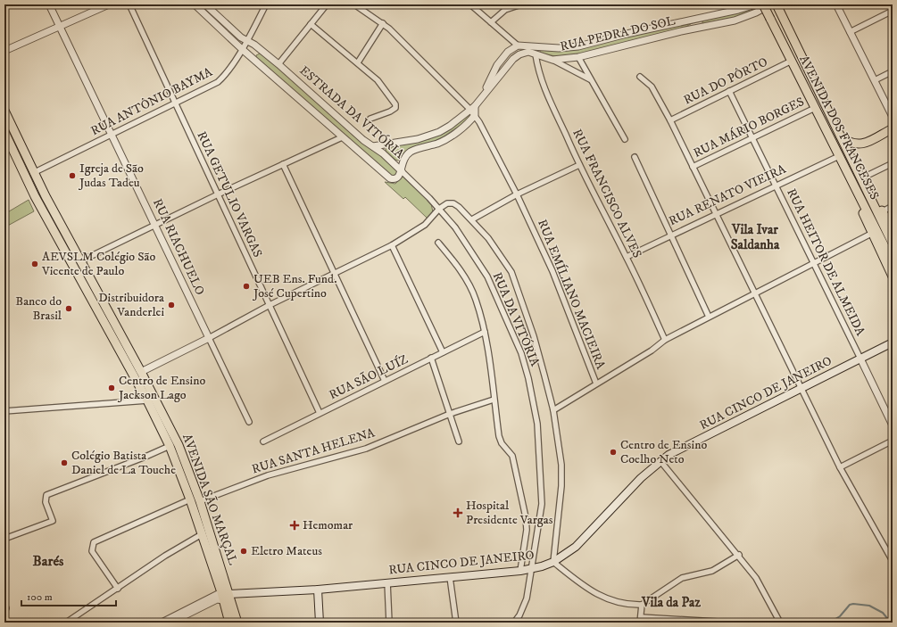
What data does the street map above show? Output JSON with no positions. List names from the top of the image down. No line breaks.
{"streets":{"main road":["AVENIDA DOS FRANCESES","RUA CINCO DE JANEIRO","AVENIDA SÃO MARÇAL"],"street":["RUA PEDRA DO SOL","RUA DO PÔRTO","RUA ANTÔNIO BAYMA","ESTRADA DA VITÓRIA","RUA MÁRIO BORGES","RUA FRANCISCO ALVES","RUA GETULIO VARGAS","RUA RENATO VIEIRA","RUA RIACHUELO","RUA HEITOR DE ALMEIDA","RUA EMÍLIANO MACIEIRA","RUA DA VITÓRIA","RUA SÃO LUÍZ","RUA SANTA HELENA"]},"crossings":[["RUA PEDRA DO SOL","RUA FRANCISCO ALVES"],["RUA DO PÔRTO","AVENIDA DOS FRANCESES"],["RUA DO PÔRTO","RUA HEITOR DE ALMEIDA"],["RUA ANTÔNIO BAYMA","ESTRADA DA VITÓRIA"],["RUA ANTÔNIO BAYMA","RUA GETULIO VARGAS"],["RUA ANTÔNIO BAYMA","RUA RIACHUELO"],["RUA ANTÔNIO BAYMA","AVENIDA SÃO MARÇAL"],["ESTRADA DA VITÓRIA","RUA DA VITÓRIA"],["RUA MÁRIO BORGES","AVENIDA DOS FRANCESES"],["RUA MÁRIO BORGES","RUA HEITOR DE ALMEIDA"],["AVENIDA DOS FRANCESES","RUA RENATO VIEIRA"],["RUA FRANCISCO ALVES","RUA RENATO VIEIRA"],["RUA GETULIO VARGAS","RUA SÃO LUÍZ"],["RUA RENATO VIEIRA","RUA HEITOR DE ALMEIDA"],["RUA HEITOR DE ALMEIDA","RUA CINCO DE JANEIRO"],["RUA DA VITÓRIA","RUA CINCO DE JANEIRO"],["RUA CINCO DE JANEIRO","AVENIDA SÃO MARÇAL"],["RUA SANTA HELENA","AVENIDA SÃO MARÇAL"]],"districts":["Vila Ivar Saldanha","Barés","Vila da Paz"],"places":{"other":["Igreja de São Judas Tadeu","AEVSLM Colégio São Vicente de Paulo","UEB Ens. Fund. José Cupertino","Distribuidora Vanderlei","Banco do Brasil","Centro de Ensino Jackson Lago","Centro de Ensino Coelho Neto","Colégio Batista Daniel de La Touche","Eletro Mateus"],"health":["Hospital Presidente Vargas","Hemomar"]},"scale_bar":"100 m"}
